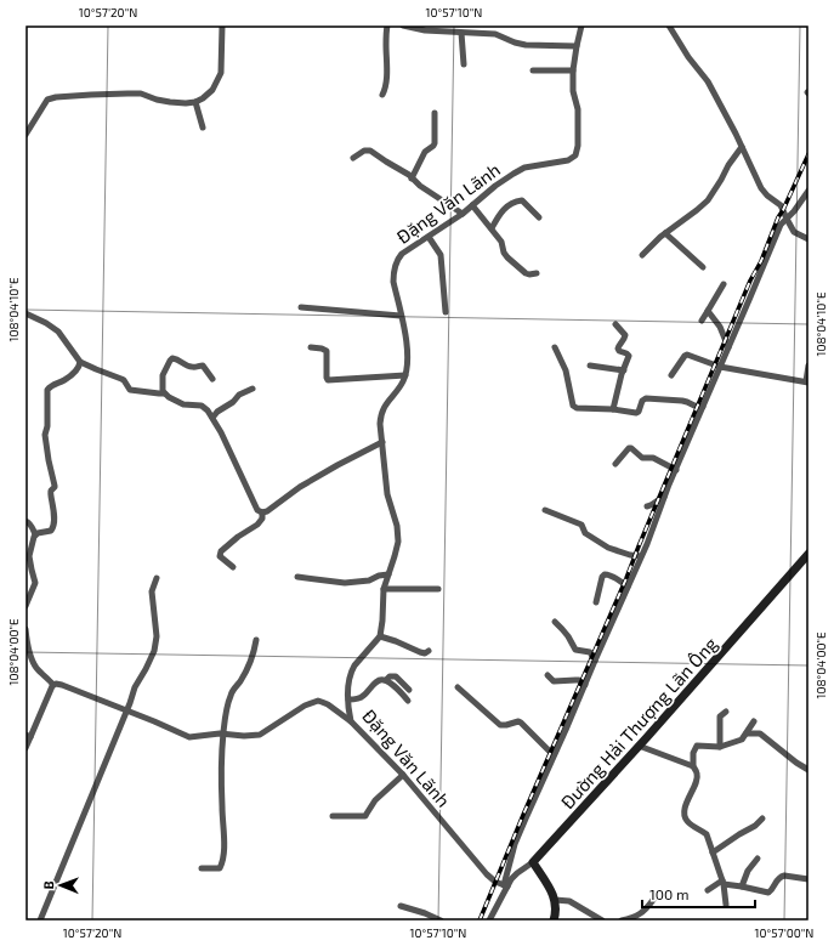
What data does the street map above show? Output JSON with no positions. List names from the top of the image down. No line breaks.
{"streets":{"street":["Đặng Văn Lãnh","Đường Hải Thượng Lãn Ông"]},"scale_bar":"100 m","north":"left","coordinates":["10°57'20\"N","10°57'10\"N","108°04'10\"E","108°04'00\"E","10°57'00\"N"]}
